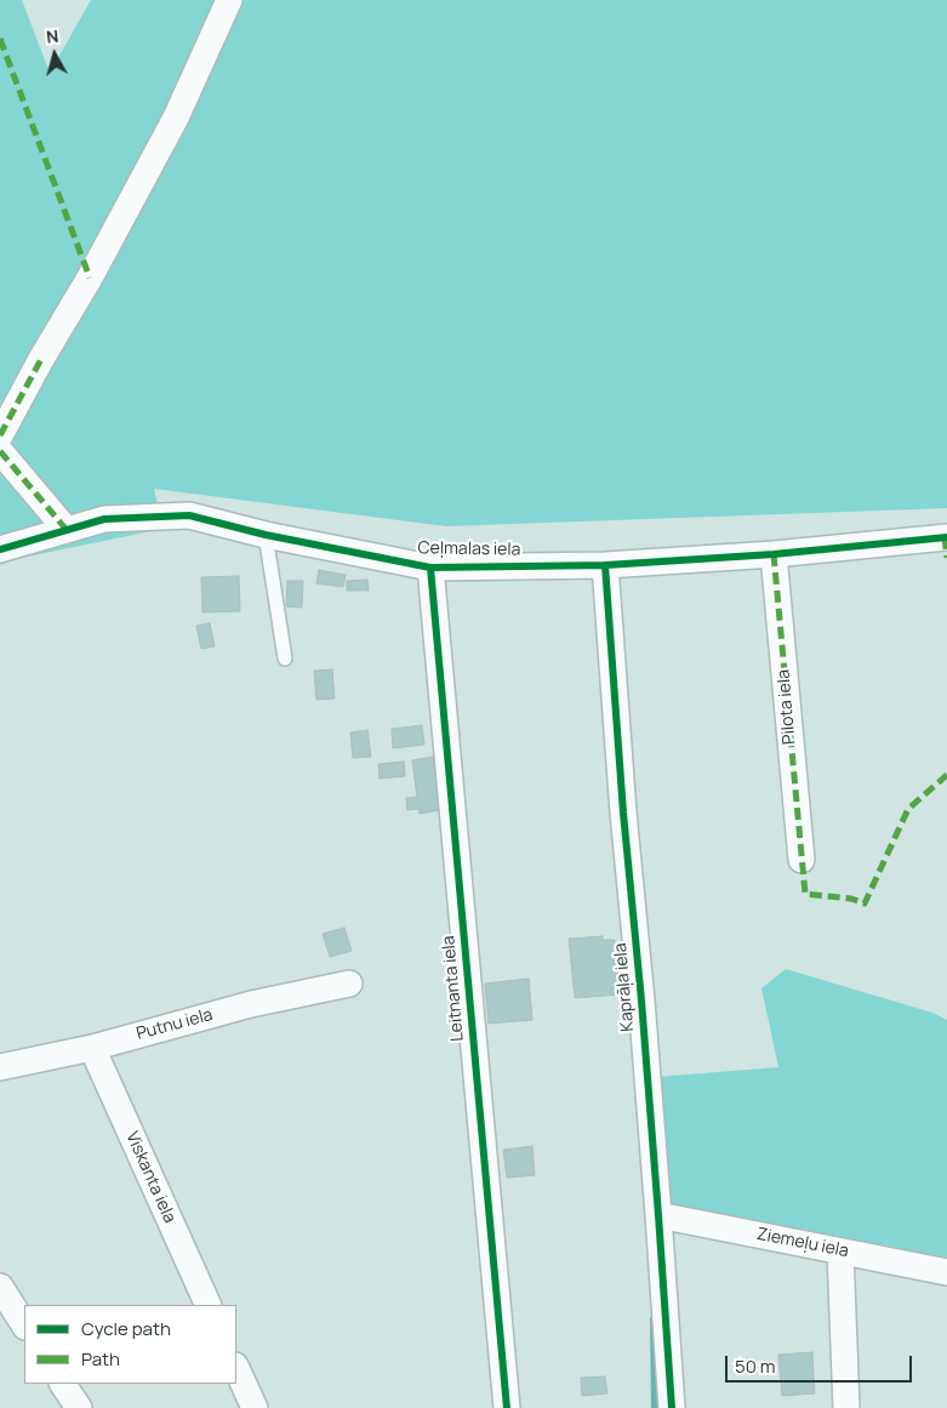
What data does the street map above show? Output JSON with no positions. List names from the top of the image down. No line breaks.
{"streets":{"street":["Ceļmalas iela","Pilota iela","Kaprāļa iela","Leitnanta iela","Putnu iela","Viskanta iela","Ziemeļu iela"]},"crossings":[["Ceļmalas iela","Pilota iela"],["Ceļmalas iela","Kaprāļa iela"],["Ceļmalas iela","Leitnanta iela"],["Kaprāļa iela","Ziemeļu iela"],["Putnu iela","Viskanta iela"]],"legend":["Cycle path","Path"],"scale_bar":"50 m","north":"top"}
